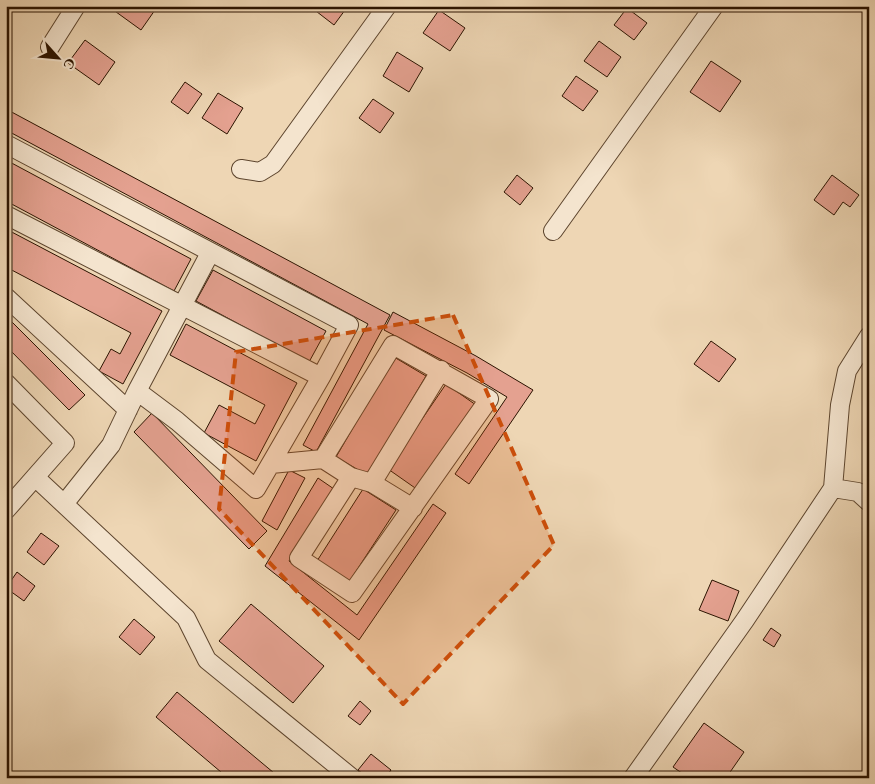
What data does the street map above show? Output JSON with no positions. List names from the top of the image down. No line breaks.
{"north":"bottom right"}
